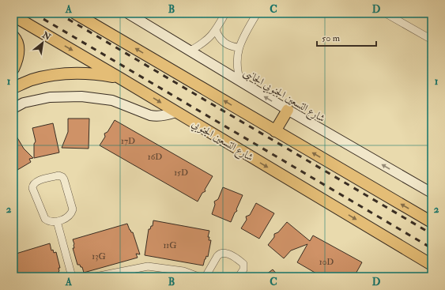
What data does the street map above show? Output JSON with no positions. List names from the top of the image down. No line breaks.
{"streets":{"main road":["شارع التسعين الجنوبي"],"street":["شارع التسعين الجنوبي الجانبى"]},"one_way":["شارع التسعين الجنوبي الجانبى"],"house_numbers":["17D","16D","15D","11G","13G","10D"],"scale_bar":"50 m","north":"top right","grid":{"columns":["A","B","C","D"],"rows":["1","2"]}}
